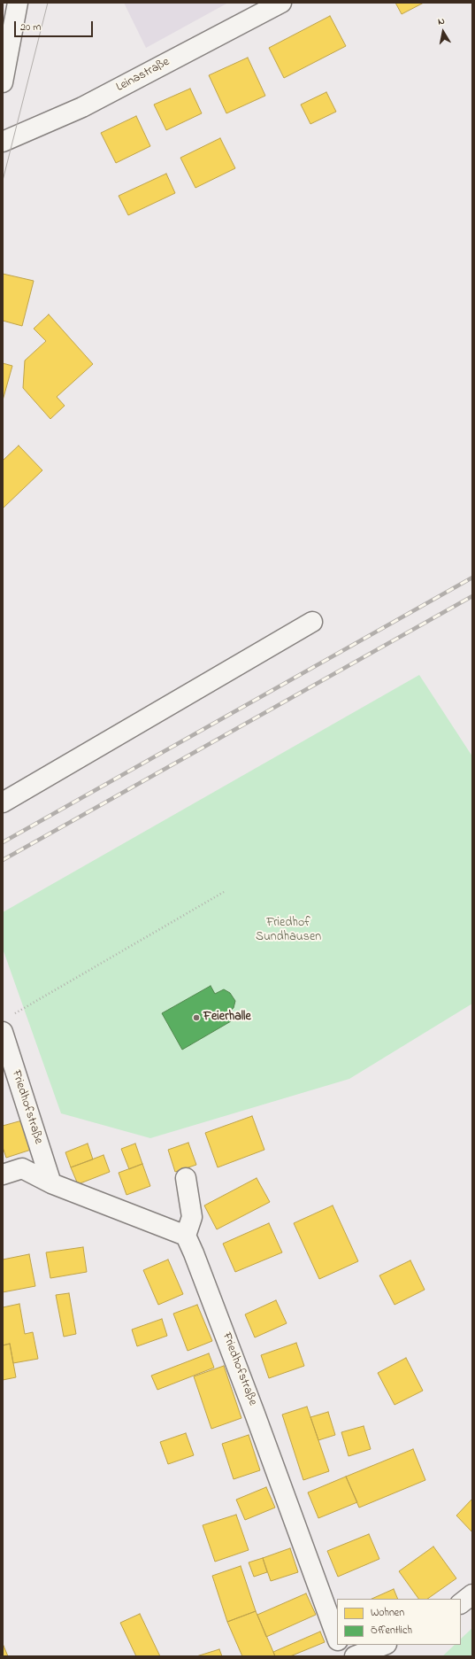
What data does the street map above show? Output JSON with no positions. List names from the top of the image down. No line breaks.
{"streets":{"street":["Leinastraße","Friedhofstraße"]},"parks":["Friedhof Sundhausen"],"places":["Feierhalle"],"legend":["Wohnen","Öffentlich"],"scale_bar":"20 m","north":"top"}
